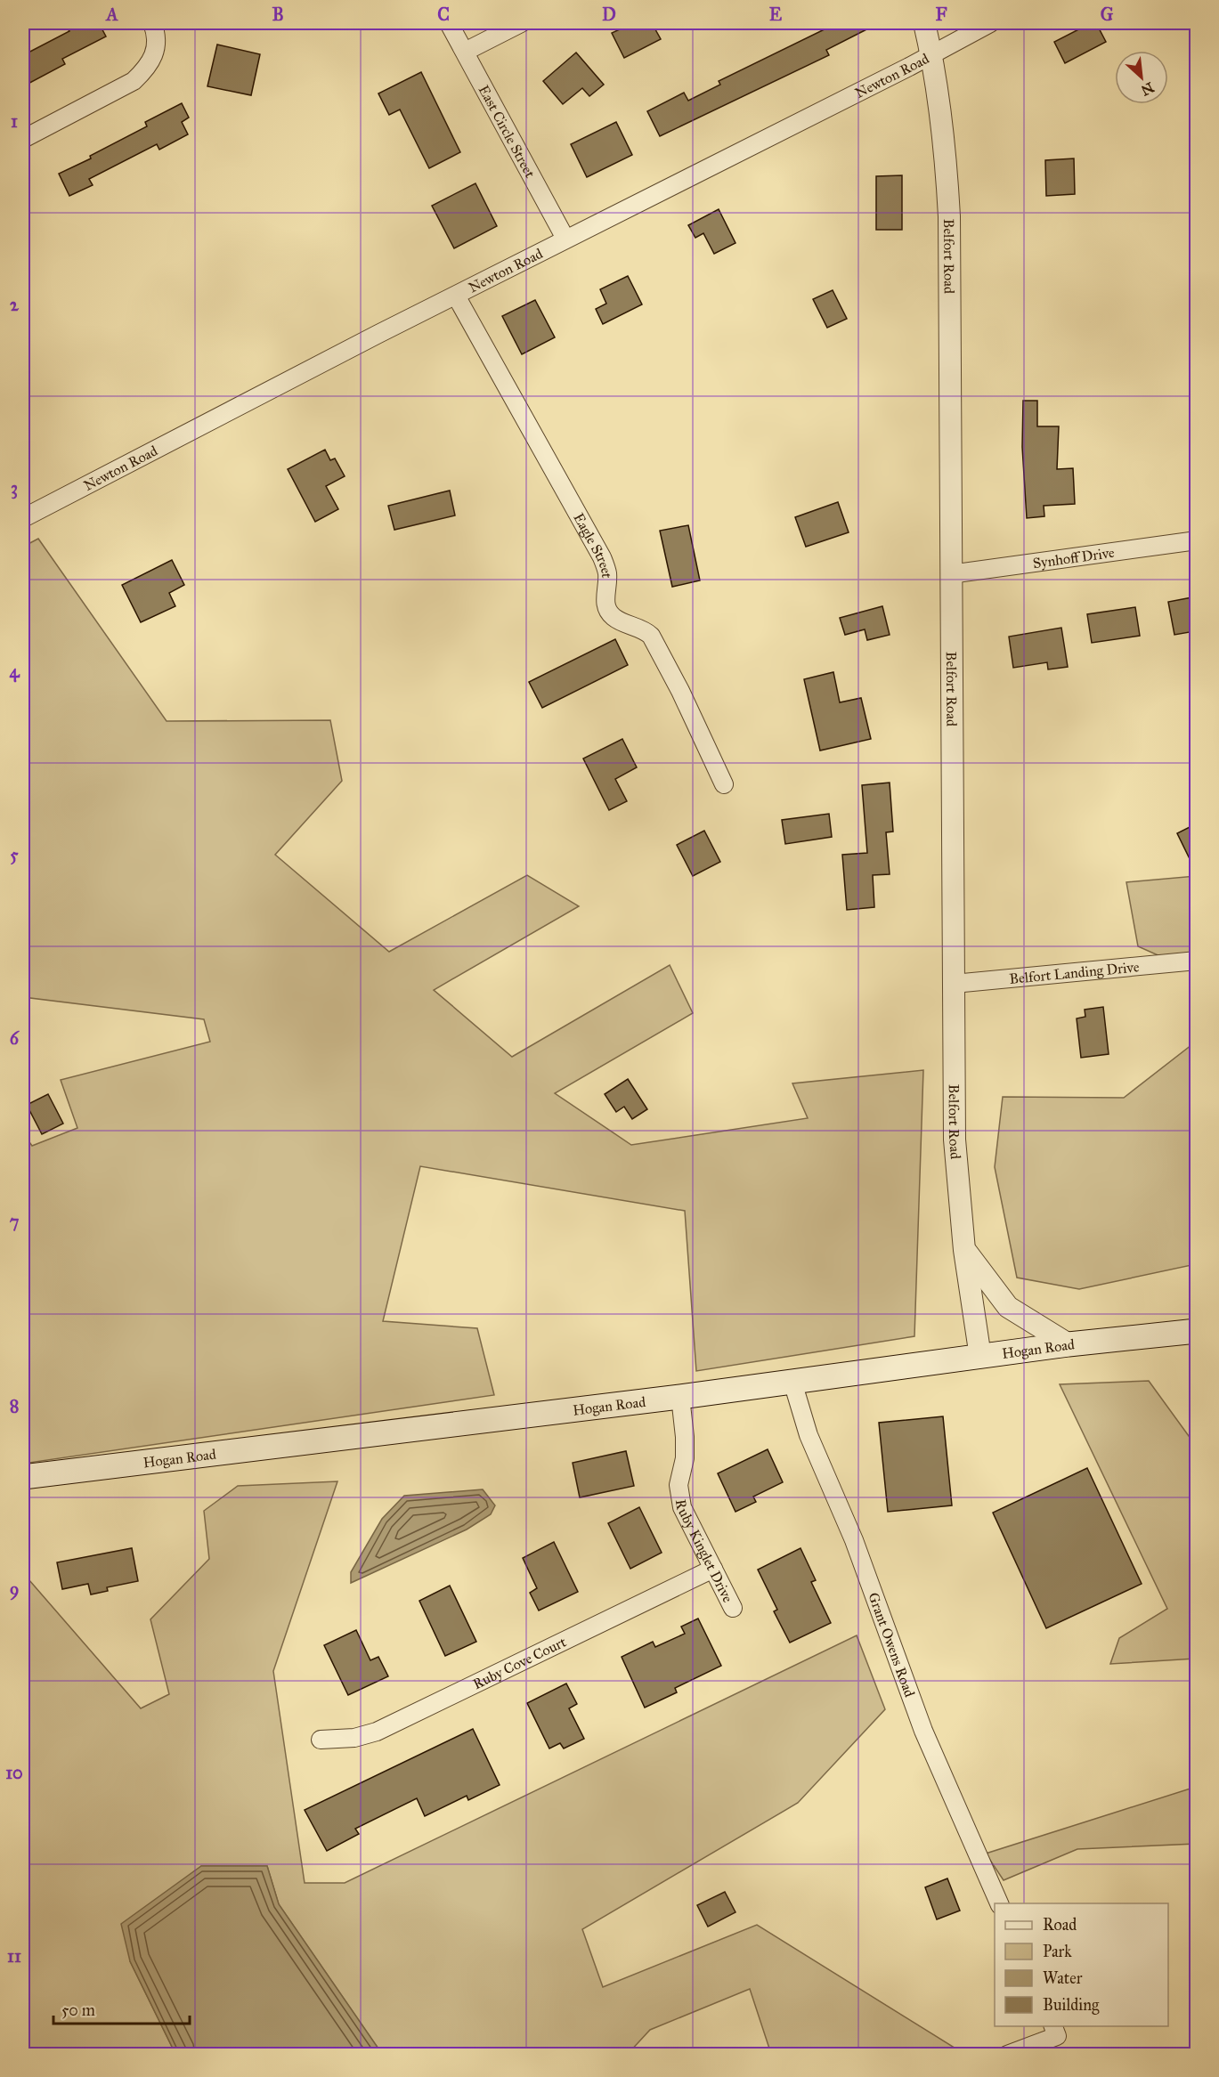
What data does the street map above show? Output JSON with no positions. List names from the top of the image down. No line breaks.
{"streets":{"main road":["Hogan Road"],"street":["Newton Road","East Circle Street","Belfort Road","Eagle Street","Synhoff Drive","Belfort Landing Drive","Ruby Kinglet Drive","Grant Owens Road","Ruby Cove Court"]},"crossings":[["Newton Road","East Circle Street"],["Newton Road","Belfort Road"],["Newton Road","Eagle Street"],["Belfort Road","Synhoff Drive"],["Belfort Road","Belfort Landing Drive"],["Belfort Road","Hogan Road"],["Hogan Road","Ruby Kinglet Drive"],["Hogan Road","Grant Owens Road"],["Ruby Kinglet Drive","Ruby Cove Court"]],"legend":["Road","Park","Water","Building"],"scale_bar":"50 m","north":"bottom right","grid":{"columns":["A","B","C","D","E","F","G"],"rows":["1","2","3","4","5","6","7","8","9","10","11"]}}
